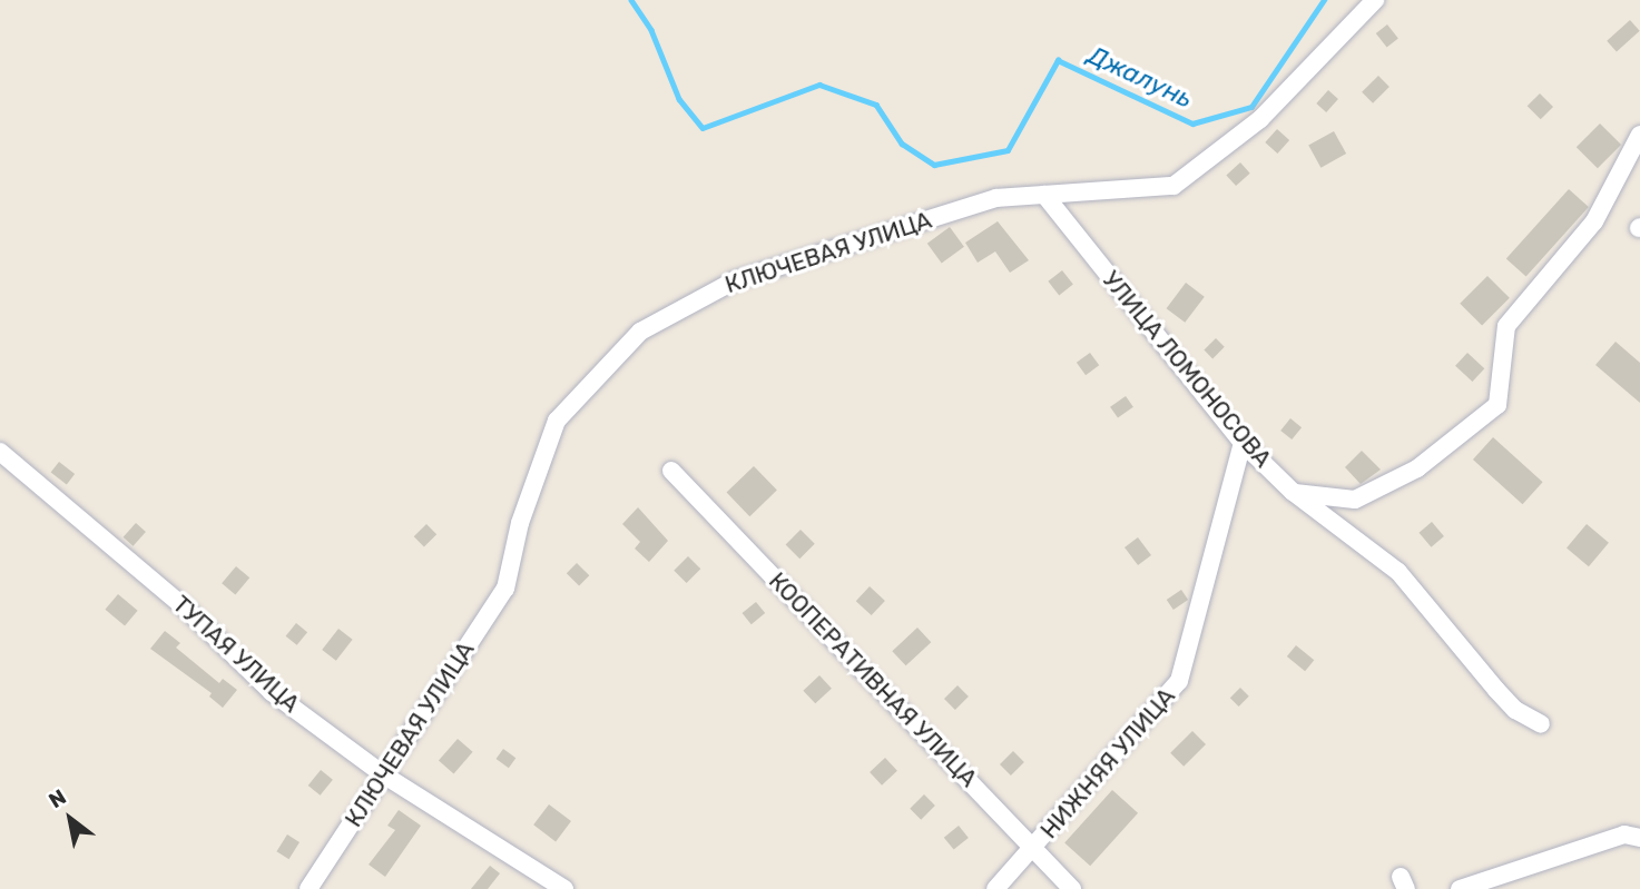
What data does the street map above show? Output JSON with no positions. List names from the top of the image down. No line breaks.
{"streets":{"street":["КЛЮЧЕВАЯ УЛИЦА","УЛИЦА ЛОМОНОСОВА","ТУПАЯ УЛИЦА","КООПЕРАТИВНАЯ УЛИЦА","НИЖНЯЯ УЛИЦА"]},"crossings":[["КЛЮЧЕВАЯ УЛИЦА","УЛИЦА ЛОМОНОСОВА"],["КЛЮЧЕВАЯ УЛИЦА","ТУПАЯ УЛИЦА"],["УЛИЦА ЛОМОНОСОВА","НИЖНЯЯ УЛИЦА"],["КООПЕРАТИВНАЯ УЛИЦА","НИЖНЯЯ УЛИЦА"]],"water":["Джалунь"],"north":"top left"}
